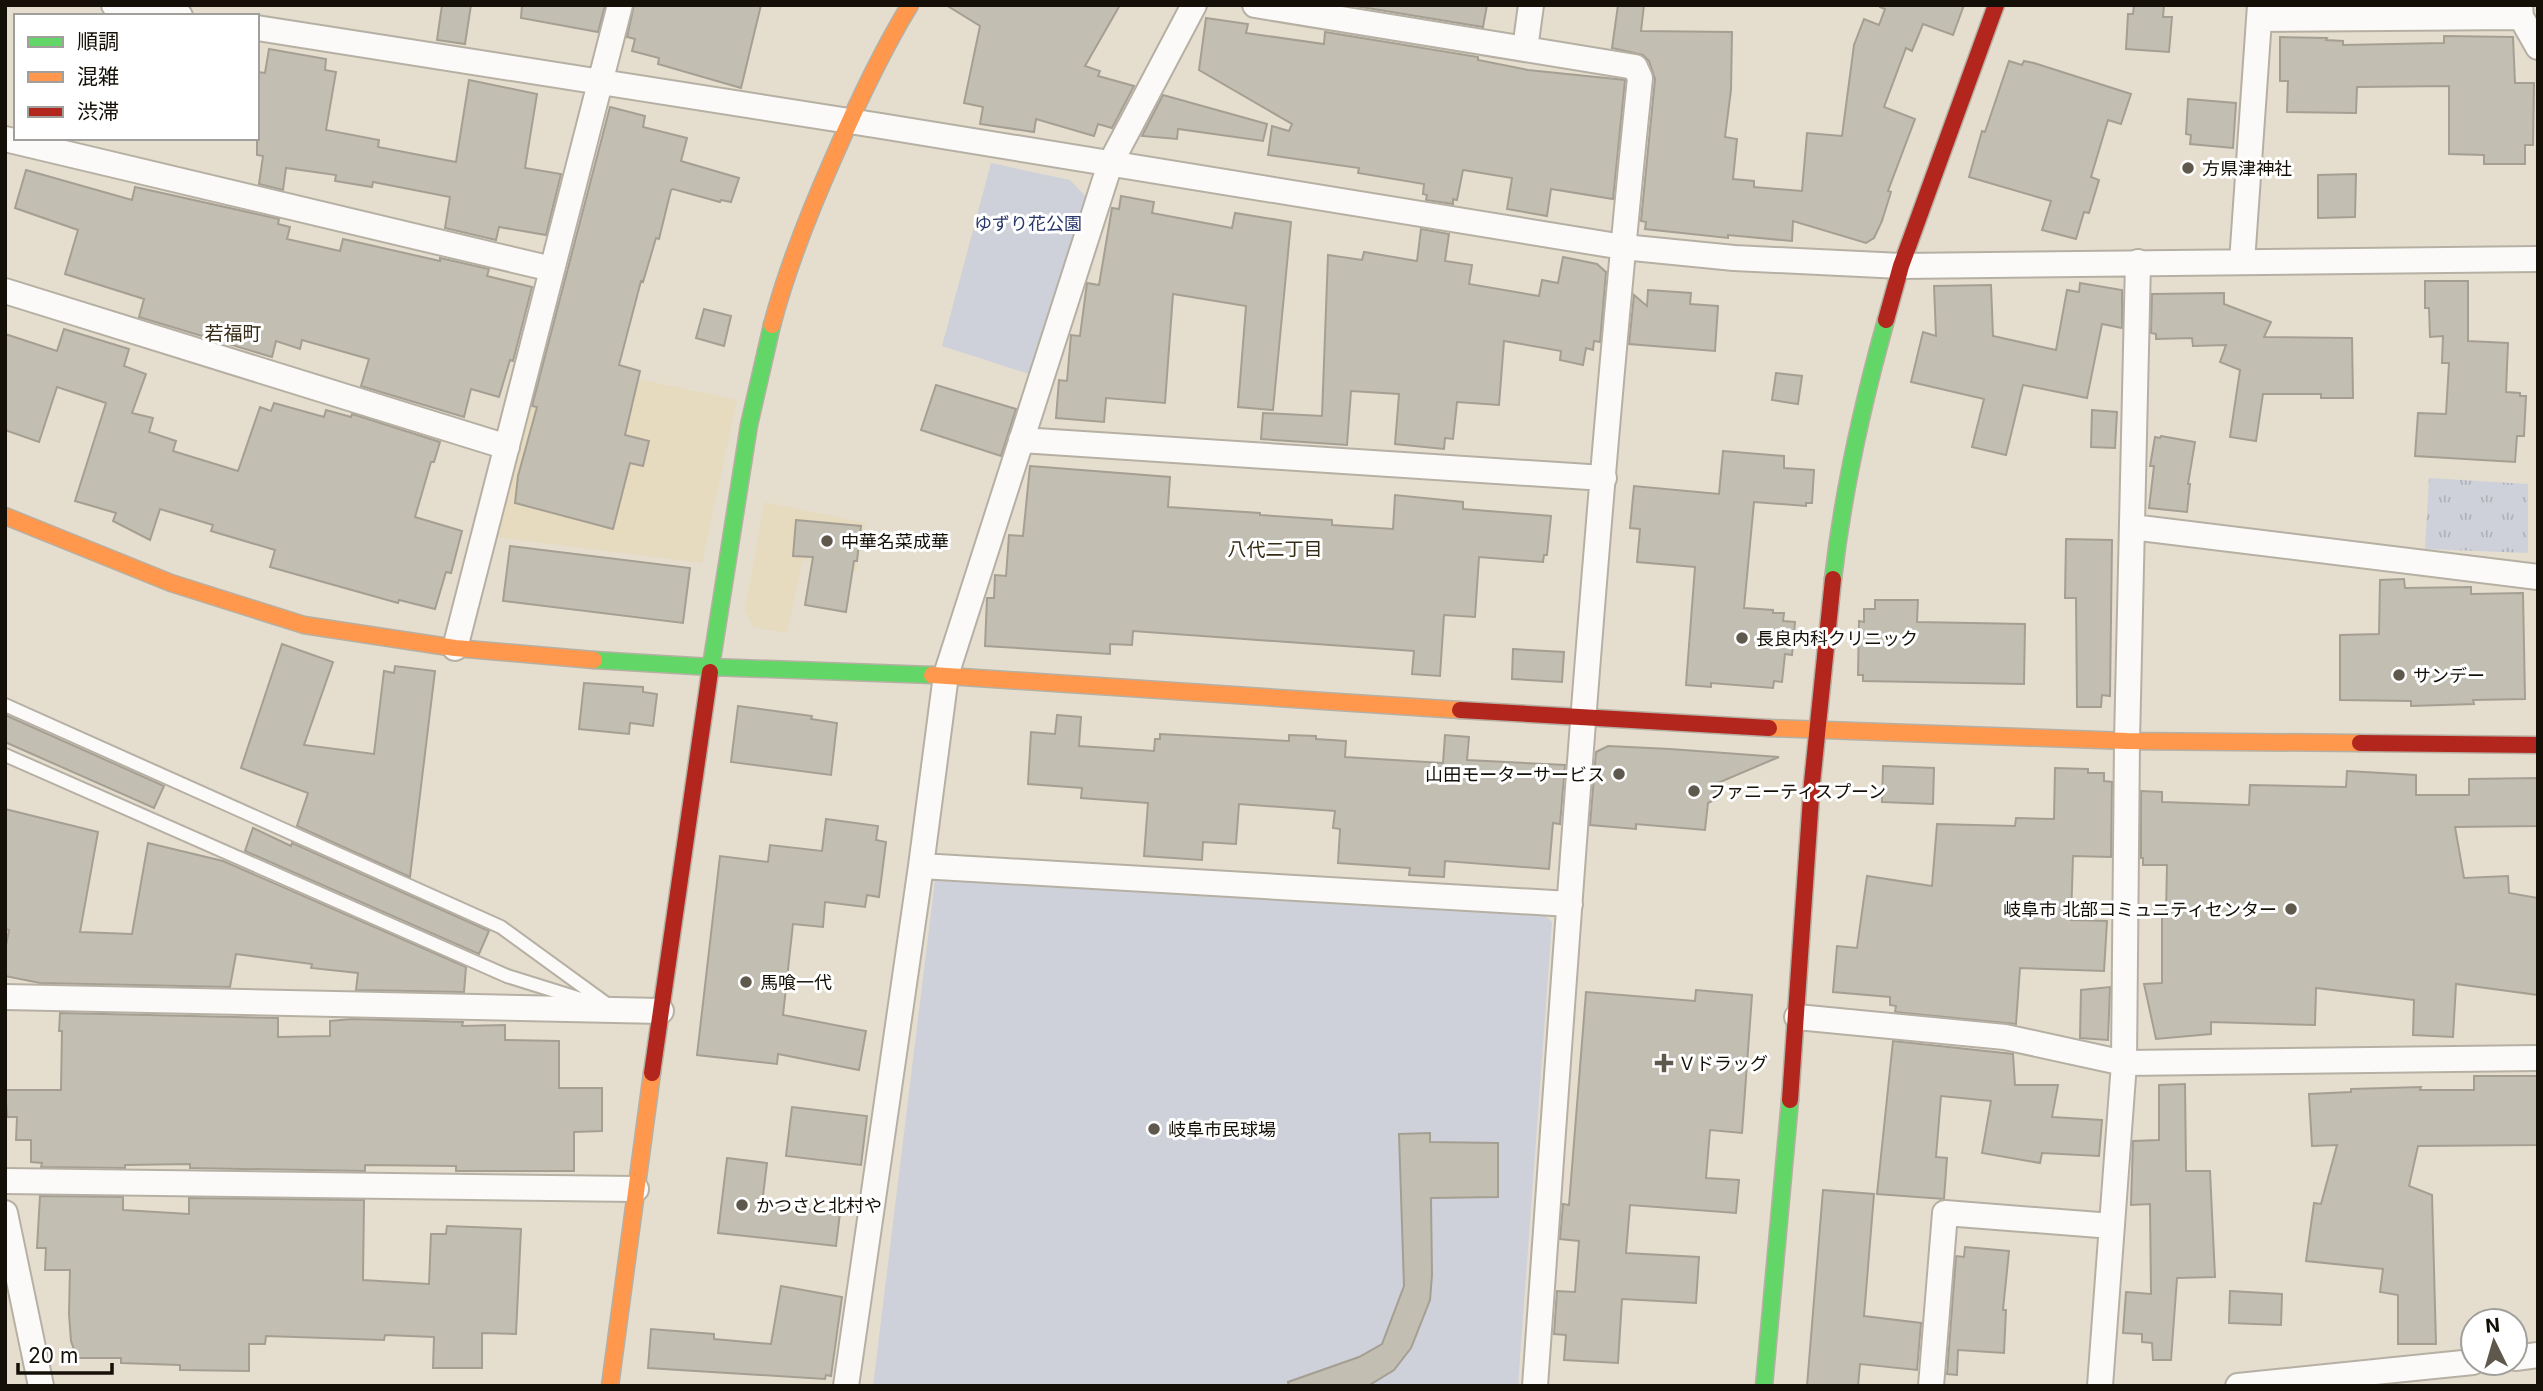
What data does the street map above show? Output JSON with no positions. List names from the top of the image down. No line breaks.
{"districts":["若福町","八代二丁目"],"parks":["ゆずり花公園"],"places":{"other":["方県津神社","中華名菜成華","長良内科クリニック","サンデー","山田モーターサービス","ファニーティスプーン","岐阜市 北部コミュニティセンター","馬喰一代","岐阜市民球場","かつさと北村や"],"health":["Ｖドラッグ"]},"legend":["順調","混雑","渋滞"],"scale_bar":"20 m","north":"top"}
